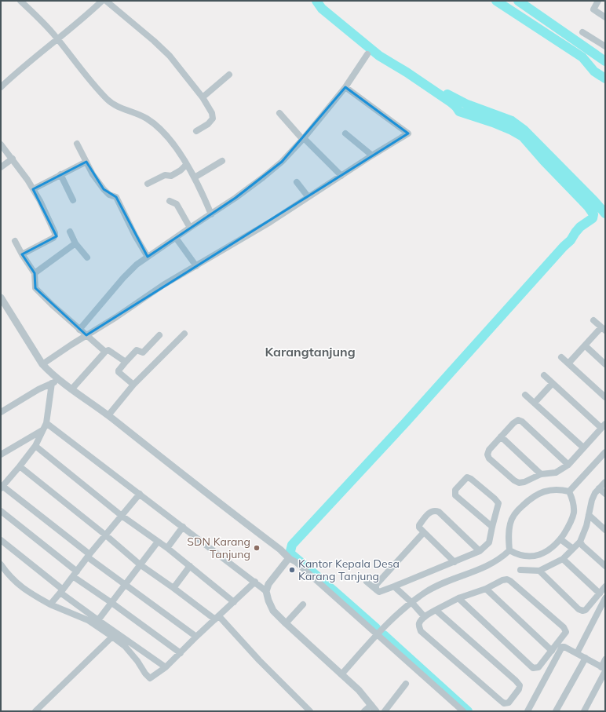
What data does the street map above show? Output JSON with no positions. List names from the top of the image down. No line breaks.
{"districts":["Karangtanjung"],"places":["SDN Karang Tanjung","Kantor Kepala Desa Karang Tanjung"]}
